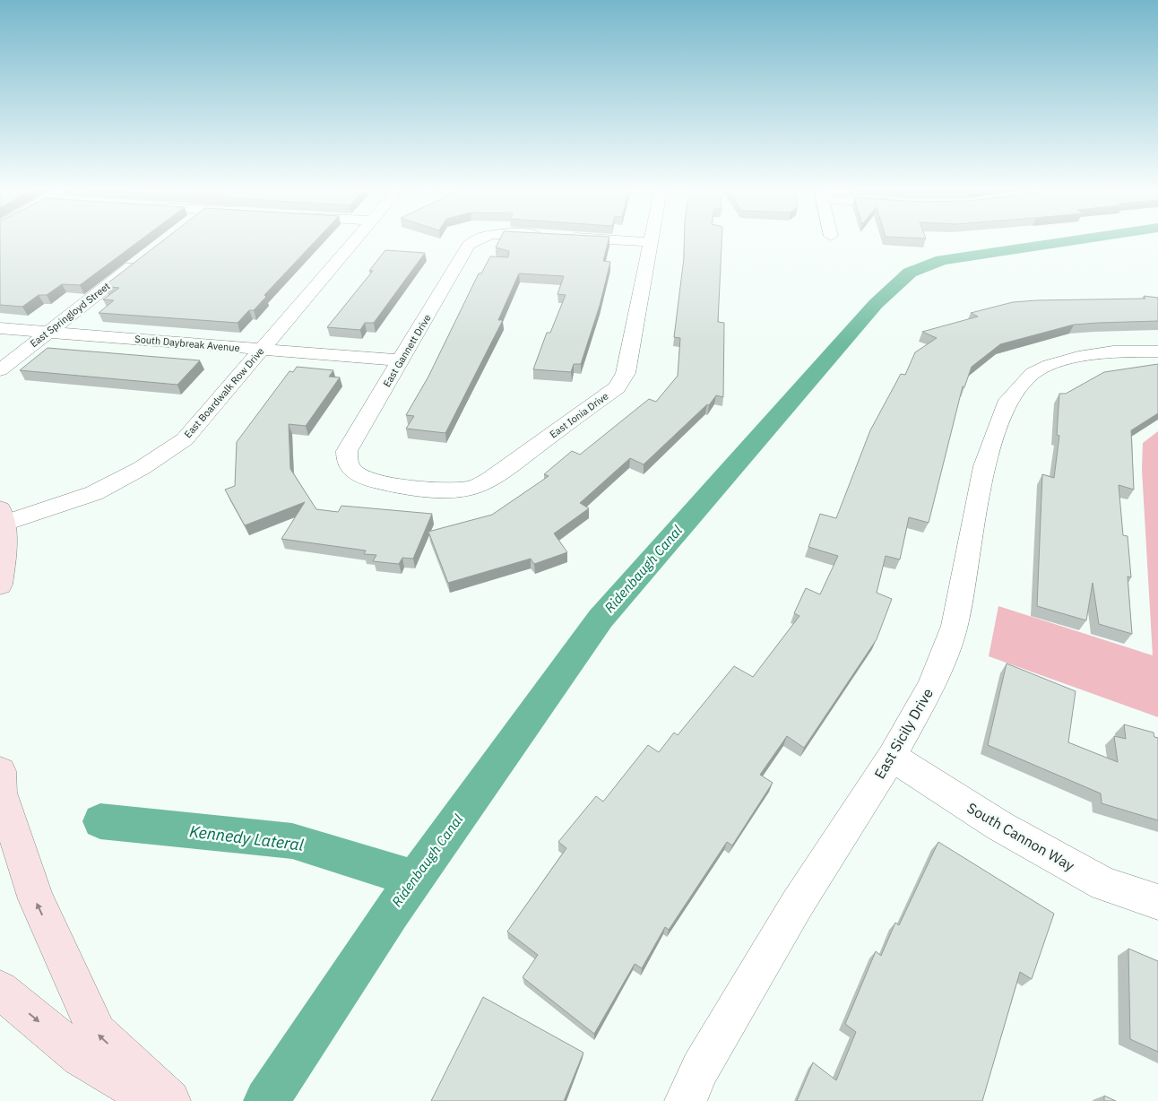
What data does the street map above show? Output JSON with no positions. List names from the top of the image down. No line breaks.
{"streets":{"street":["East Springloyd Street","South Daybreak Avenue","East Gannett Drive","East Boardwalk Row Drive","East Ionia Drive","East Sicily Drive","South Cannon Way"]},"crossings":[["East Springloyd Street","South Daybreak Avenue"],["South Daybreak Avenue","East Gannett Drive"],["South Daybreak Avenue","East Boardwalk Row Drive"],["East Gannett Drive","East Ionia Drive"],["East Sicily Drive","South Cannon Way"]],"water":["Ridenbaugh Canal","Kennedy Lateral"]}
